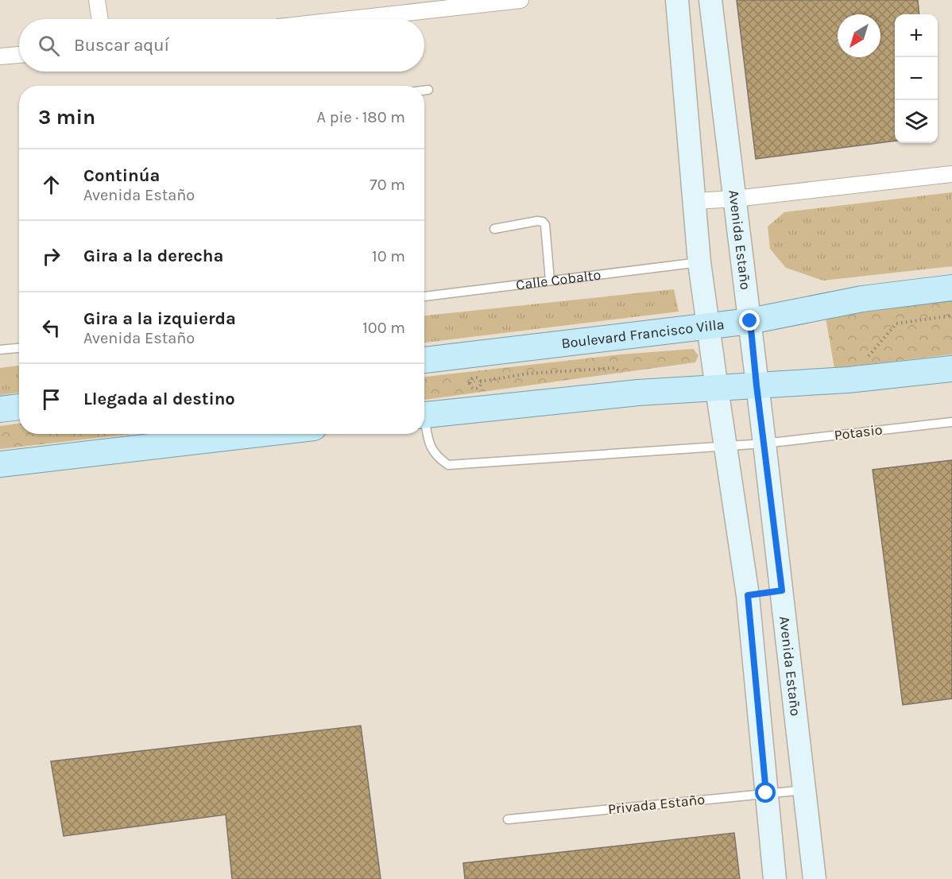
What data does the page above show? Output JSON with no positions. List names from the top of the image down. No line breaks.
{"streets":{"main road":["Avenida Estaño","Boulevard Francisco Villa"],"lane":["Calle Cobalto","Potasio","Privada Estaño"]},"crossings":[["Avenida Estaño","Boulevard Francisco Villa"],["Avenida Estaño","Potasio"],["Avenida Estaño","Privada Estaño"]],"north":"bottom left","page":{"map_buttons":["+","−"],"search":"Buscar aquí","heading":["3 min","A pie · 180 m"],"list":[["Continúa","Avenida Estaño","70 m"],["Gira a la derecha","10 m"],["Gira a la izquierda","Avenida Estaño","100 m"],"Llegada al destino"]}}
